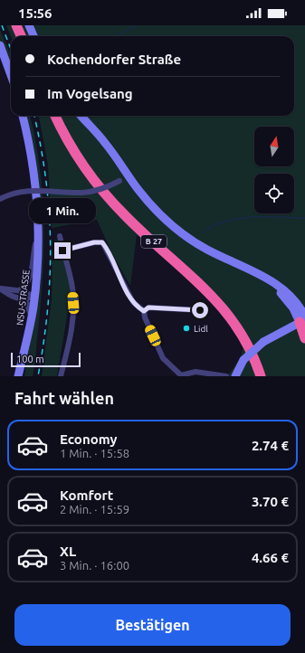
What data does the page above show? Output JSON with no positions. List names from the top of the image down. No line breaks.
{"streets":{"highway":["B 27"],"street":["NSU-STRASSE"]},"places":["Lidl"],"scale_bar":"100 m","north":"top","page":{"status":"15:56","banner":["Kochendorfer Straße","Im Vogelsang"],"bubble":"1 Min.","scale":"100 m","heading":"Fahrt wählen","list":[{"name":"Economy","note":"1 Min. · 15:58","value":"2.74 €"},{"name":"Komfort","note":"2 Min. · 15:59","value":"3.70 €"},{"name":"XL","note":"3 Min. · 16:00","value":"4.66 €"}],"buttons":"Bestätigen"}}
